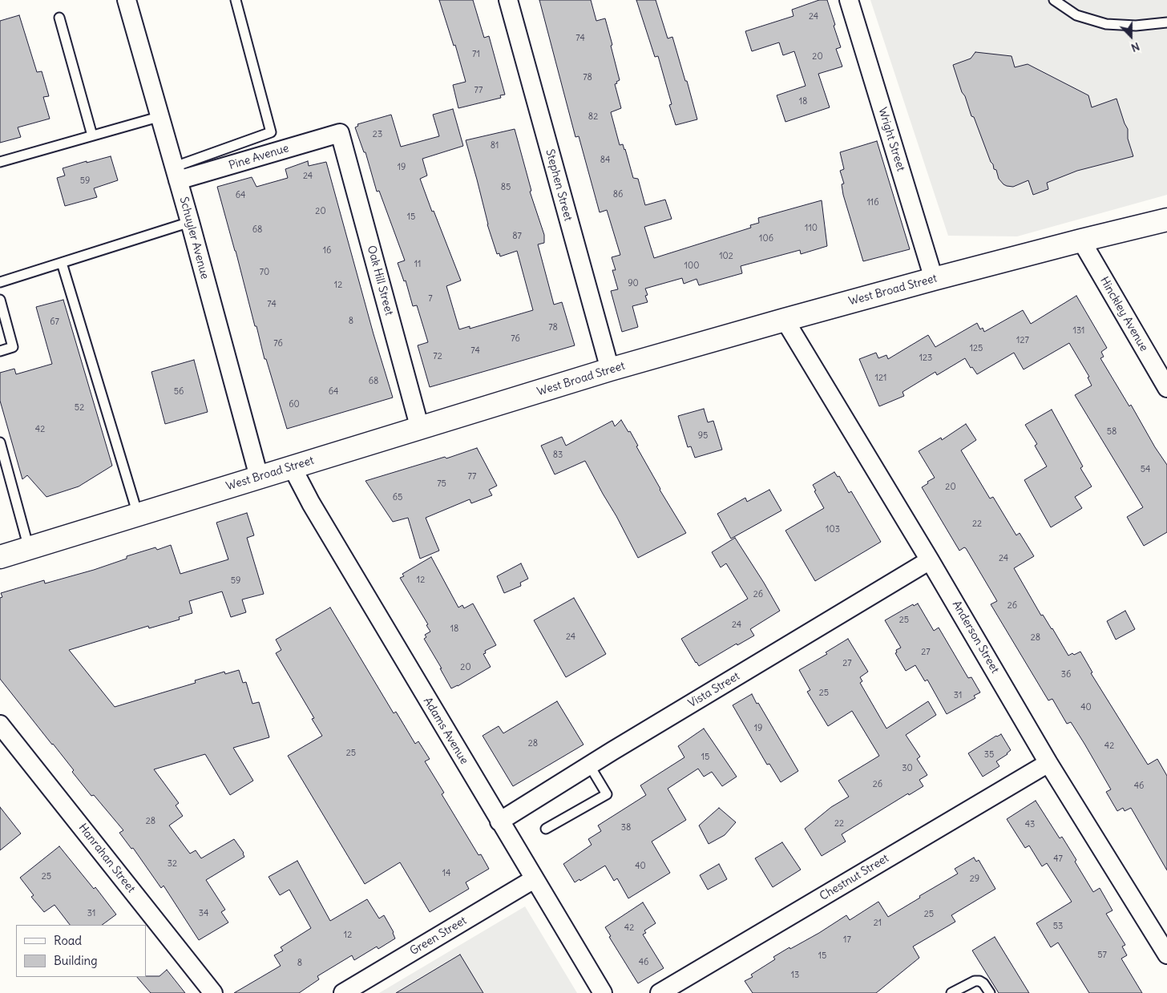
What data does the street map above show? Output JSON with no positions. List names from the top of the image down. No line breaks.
{"streets":{"main road":["West Broad Street"],"street":["Wright Street","Pine Avenue","Stephen Street","Schuyler Avenue","Oak Hill Street","Hinckley Avenue","Anderson Street","Vista Street","Adams Avenue","Hanrahan Street","Chestnut Street","Green Street"]},"crossings":[["Wright Street","West Broad Street"],["Pine Avenue","Schuyler Avenue"],["Pine Avenue","Oak Hill Street"],["Stephen Street","West Broad Street"],["Schuyler Avenue","West Broad Street"],["Oak Hill Street","West Broad Street"],["West Broad Street","Hinckley Avenue"],["West Broad Street","Anderson Street"],["West Broad Street","Adams Avenue"],["Anderson Street","Vista Street"],["Anderson Street","Chestnut Street"],["Vista Street","Adams Avenue"],["Adams Avenue","Green Street"]],"house_numbers":["24","74","71","20","78","77","18","82","23","81","84","19","24","59","85","86","64","116","20","15","110","68","87","106","16","102","11","100","70","90","12","7","74","8","67","78","131","76","127","76","125","74","72","123","121","68","56","64","60","52","42","58","95","83","54","77","75","20","65","22","103","24","12","59","26","26","25","24","18","24","28","27","27","20","36","25","31","40","19","28","42","25","35","15","30","26","46","28","22","43","38","47","32","40","14","25","29","31","34","25","21","53","42","12","17","57","15","46","8","13"],"legend":["Road","Building"],"north":"bottom"}
